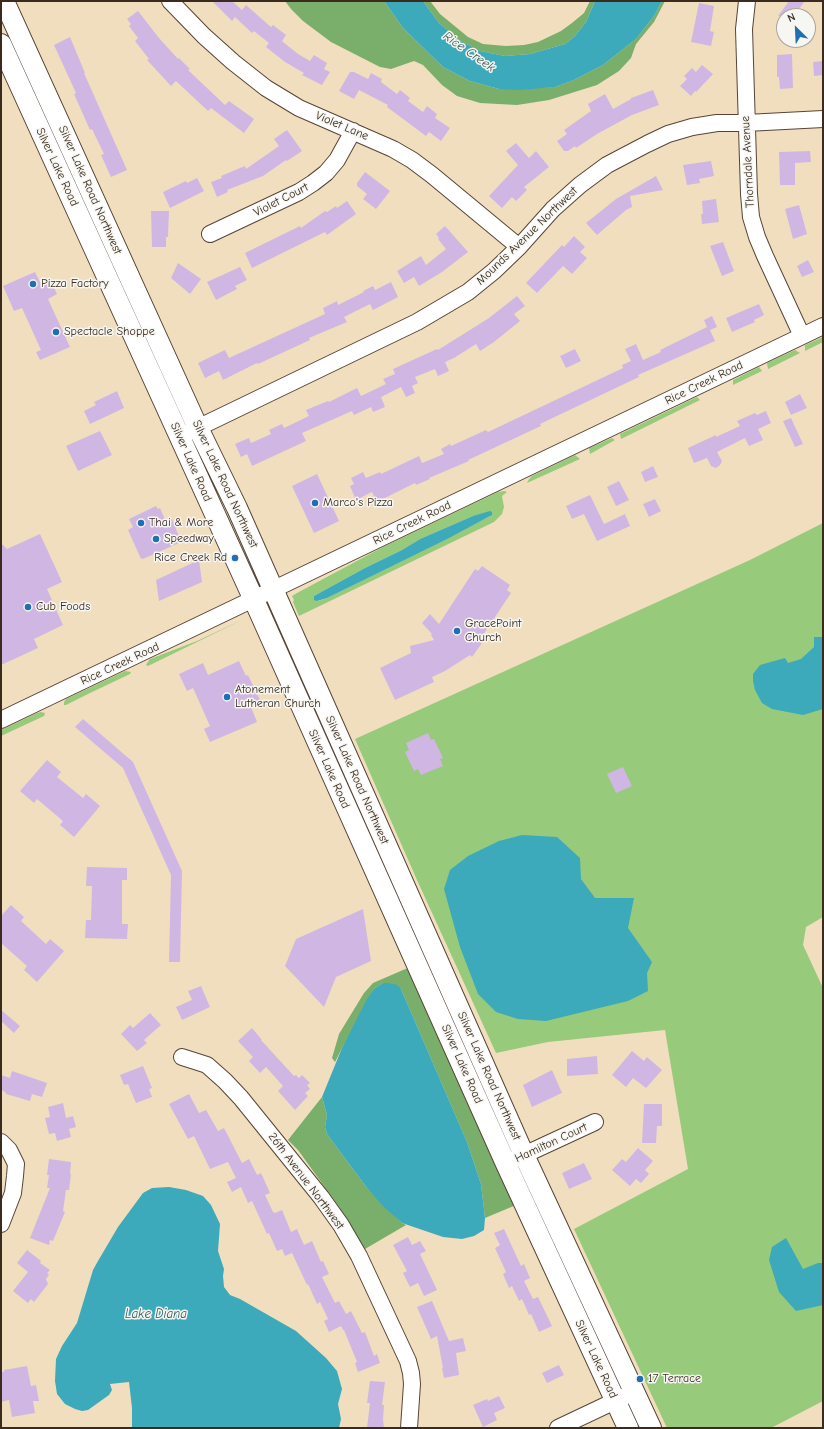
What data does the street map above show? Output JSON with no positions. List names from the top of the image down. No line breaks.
{"streets":{"main road":["Silver Lake Road","Silver Lake Road Northwest"],"street":["Violet Lane","Thorndale Avenue","Violet Court","Mounds Avenue Northwest","Rice Creek Road","Hamilton Court","26th Avenue Northwest"]},"crossings":[["Violet Lane","Violet Court"],["Violet Lane","Mounds Avenue Northwest"],["Thorndale Avenue","Mounds Avenue Northwest"],["Thorndale Avenue","Rice Creek Road"],["Silver Lake Road","Mounds Avenue Northwest"],["Silver Lake Road","Rice Creek Road"],["Silver Lake Road","Hamilton Court"],["Silver Lake Road Northwest","Mounds Avenue Northwest"],["Silver Lake Road Northwest","Rice Creek Road"],["Silver Lake Road Northwest","Hamilton Court"]],"water":["Rice Creek","Lake Diana"],"places":["Pizza Factory","Spectacle Shoppe","Marco's Pizza","Thai & More","Speedway","Rice Creek Rd","Cub Foods","GracePoint Church","Atonement Lutheran Church","17 Terrace"],"north":"top left"}
